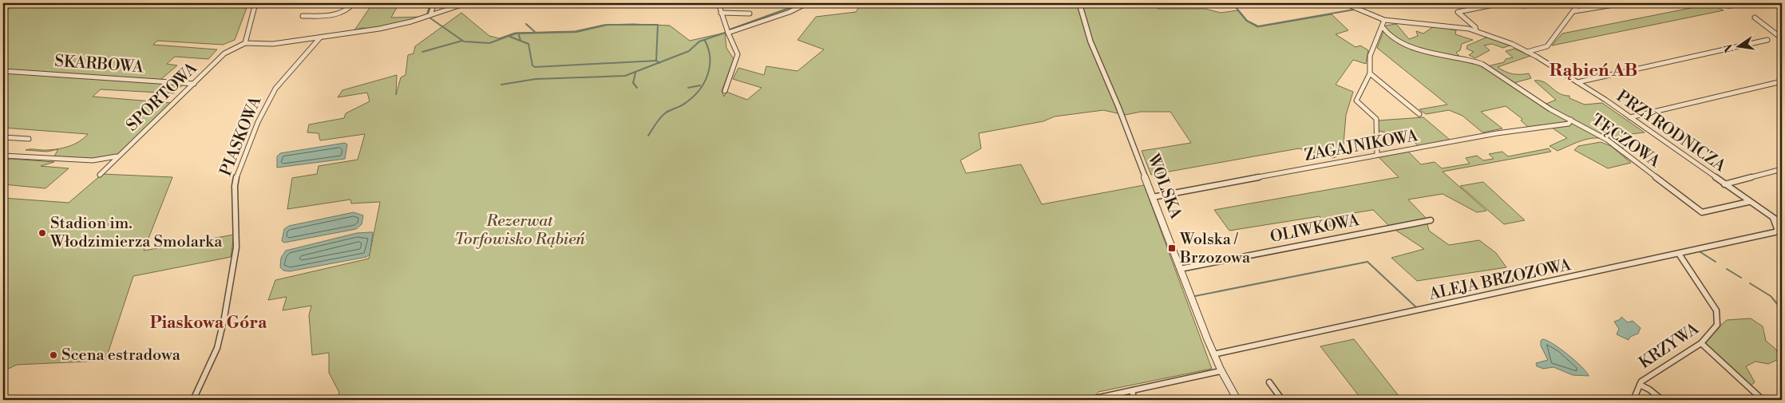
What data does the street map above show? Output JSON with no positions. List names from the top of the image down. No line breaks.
{"streets":{"street":["SKARBOWA","SPORTOWA","PRZYRODNICZA","PIASKOWA","TĘCZOWA","ZAGAJNIKOWA","WOLSKA","OLIWKOWA","ALEJA BRZOZOWA","KRZYWA"]},"crossings":[["SKARBOWA","SPORTOWA"],["PRZYRODNICZA","TĘCZOWA"],["PRZYRODNICZA","ALEJA BRZOZOWA"],["TĘCZOWA","ZAGAJNIKOWA"],["ZAGAJNIKOWA","WOLSKA"],["WOLSKA","OLIWKOWA"],["WOLSKA","ALEJA BRZOZOWA"],["ALEJA BRZOZOWA","KRZYWA"]],"districts":["Rąbień AB","Piaskowa Góra"],"parks":["Rezerwat Torfowisko Rąbień"],"places":{"other":["Stadion im. Włodzimierza Smolarka","Scena estradowa"],"transit":["Wolska / Brzozowa"]},"north":"left"}
